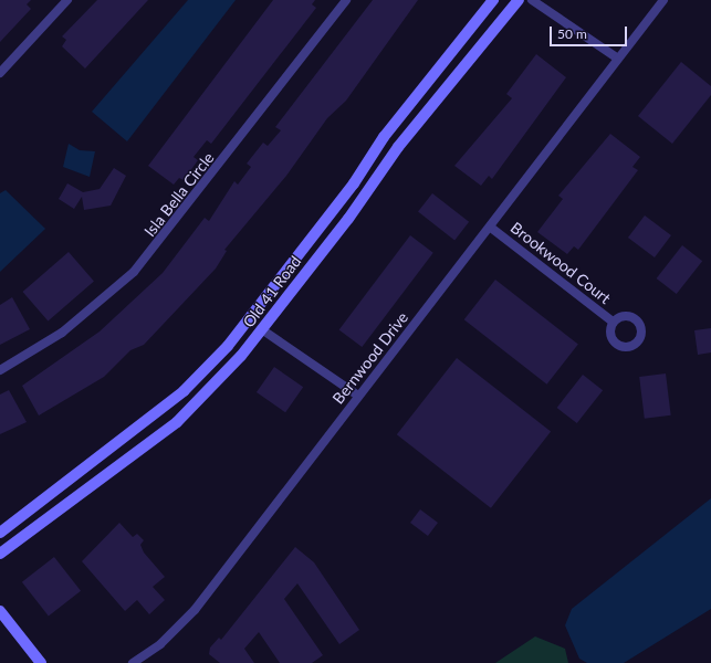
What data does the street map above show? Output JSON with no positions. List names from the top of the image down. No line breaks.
{"streets":{"street":["Isla Bella Circle","Brookwood Court","Old 41 Road","Bernwood Drive"]},"crossings":[["Brookwood Court","Bernwood Drive"]],"scale_bar":"50 m"}
